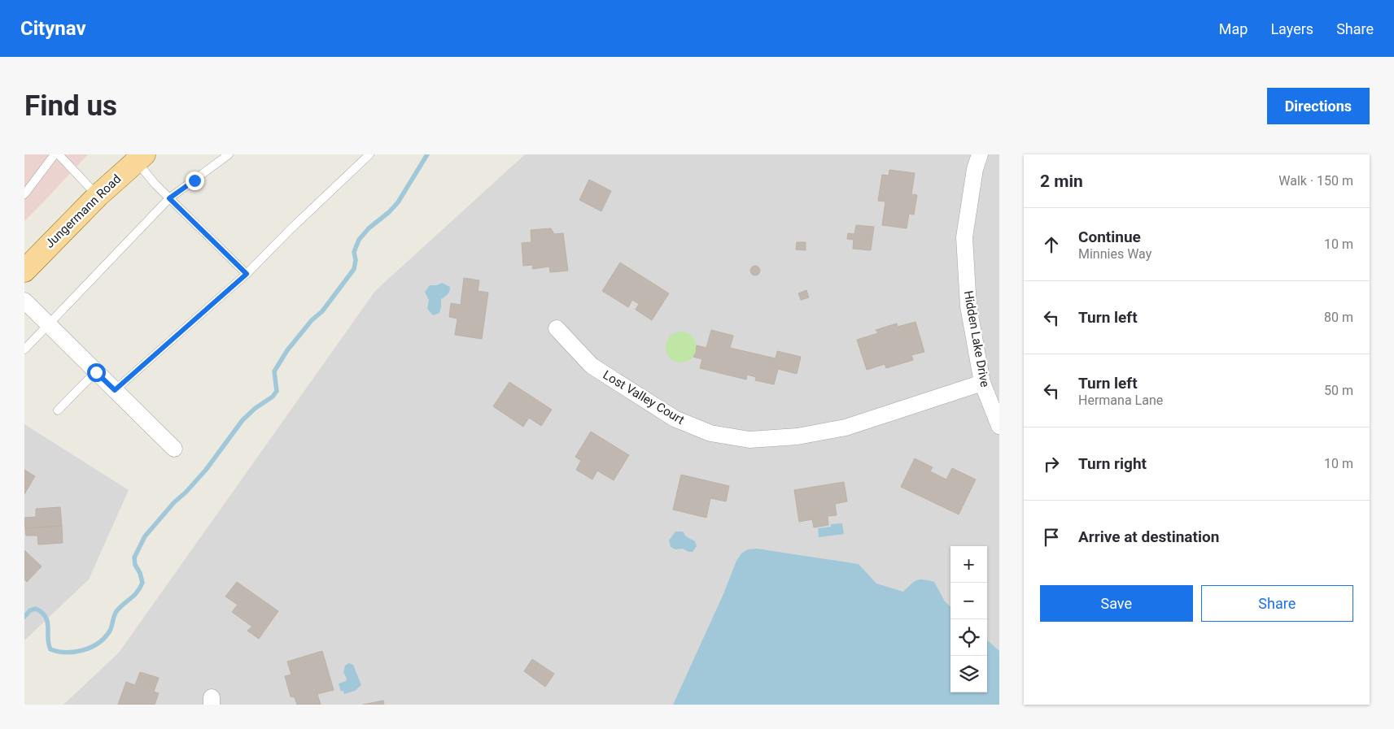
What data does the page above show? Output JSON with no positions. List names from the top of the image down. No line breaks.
{"streets":{"main road":["Jungermann Road"],"street":["Hidden Lake Drive","Lost Valley Court"]},"crossings":[["Hidden Lake Drive","Lost Valley Court"]],"page":{"header":"Citynav","nav":["Map","Layers","Share"],"buttons":["Directions",["Save","Share"]],"title":"Find us","heading":["2 min","Walk · 150 m"],"list":[["Continue","Minnies Way","10 m"],["Turn left","80 m"],["Turn left","Hermana Lane","50 m"],["Turn right","10 m"],"Arrive at destination"],"map_buttons":["+","−"]}}
